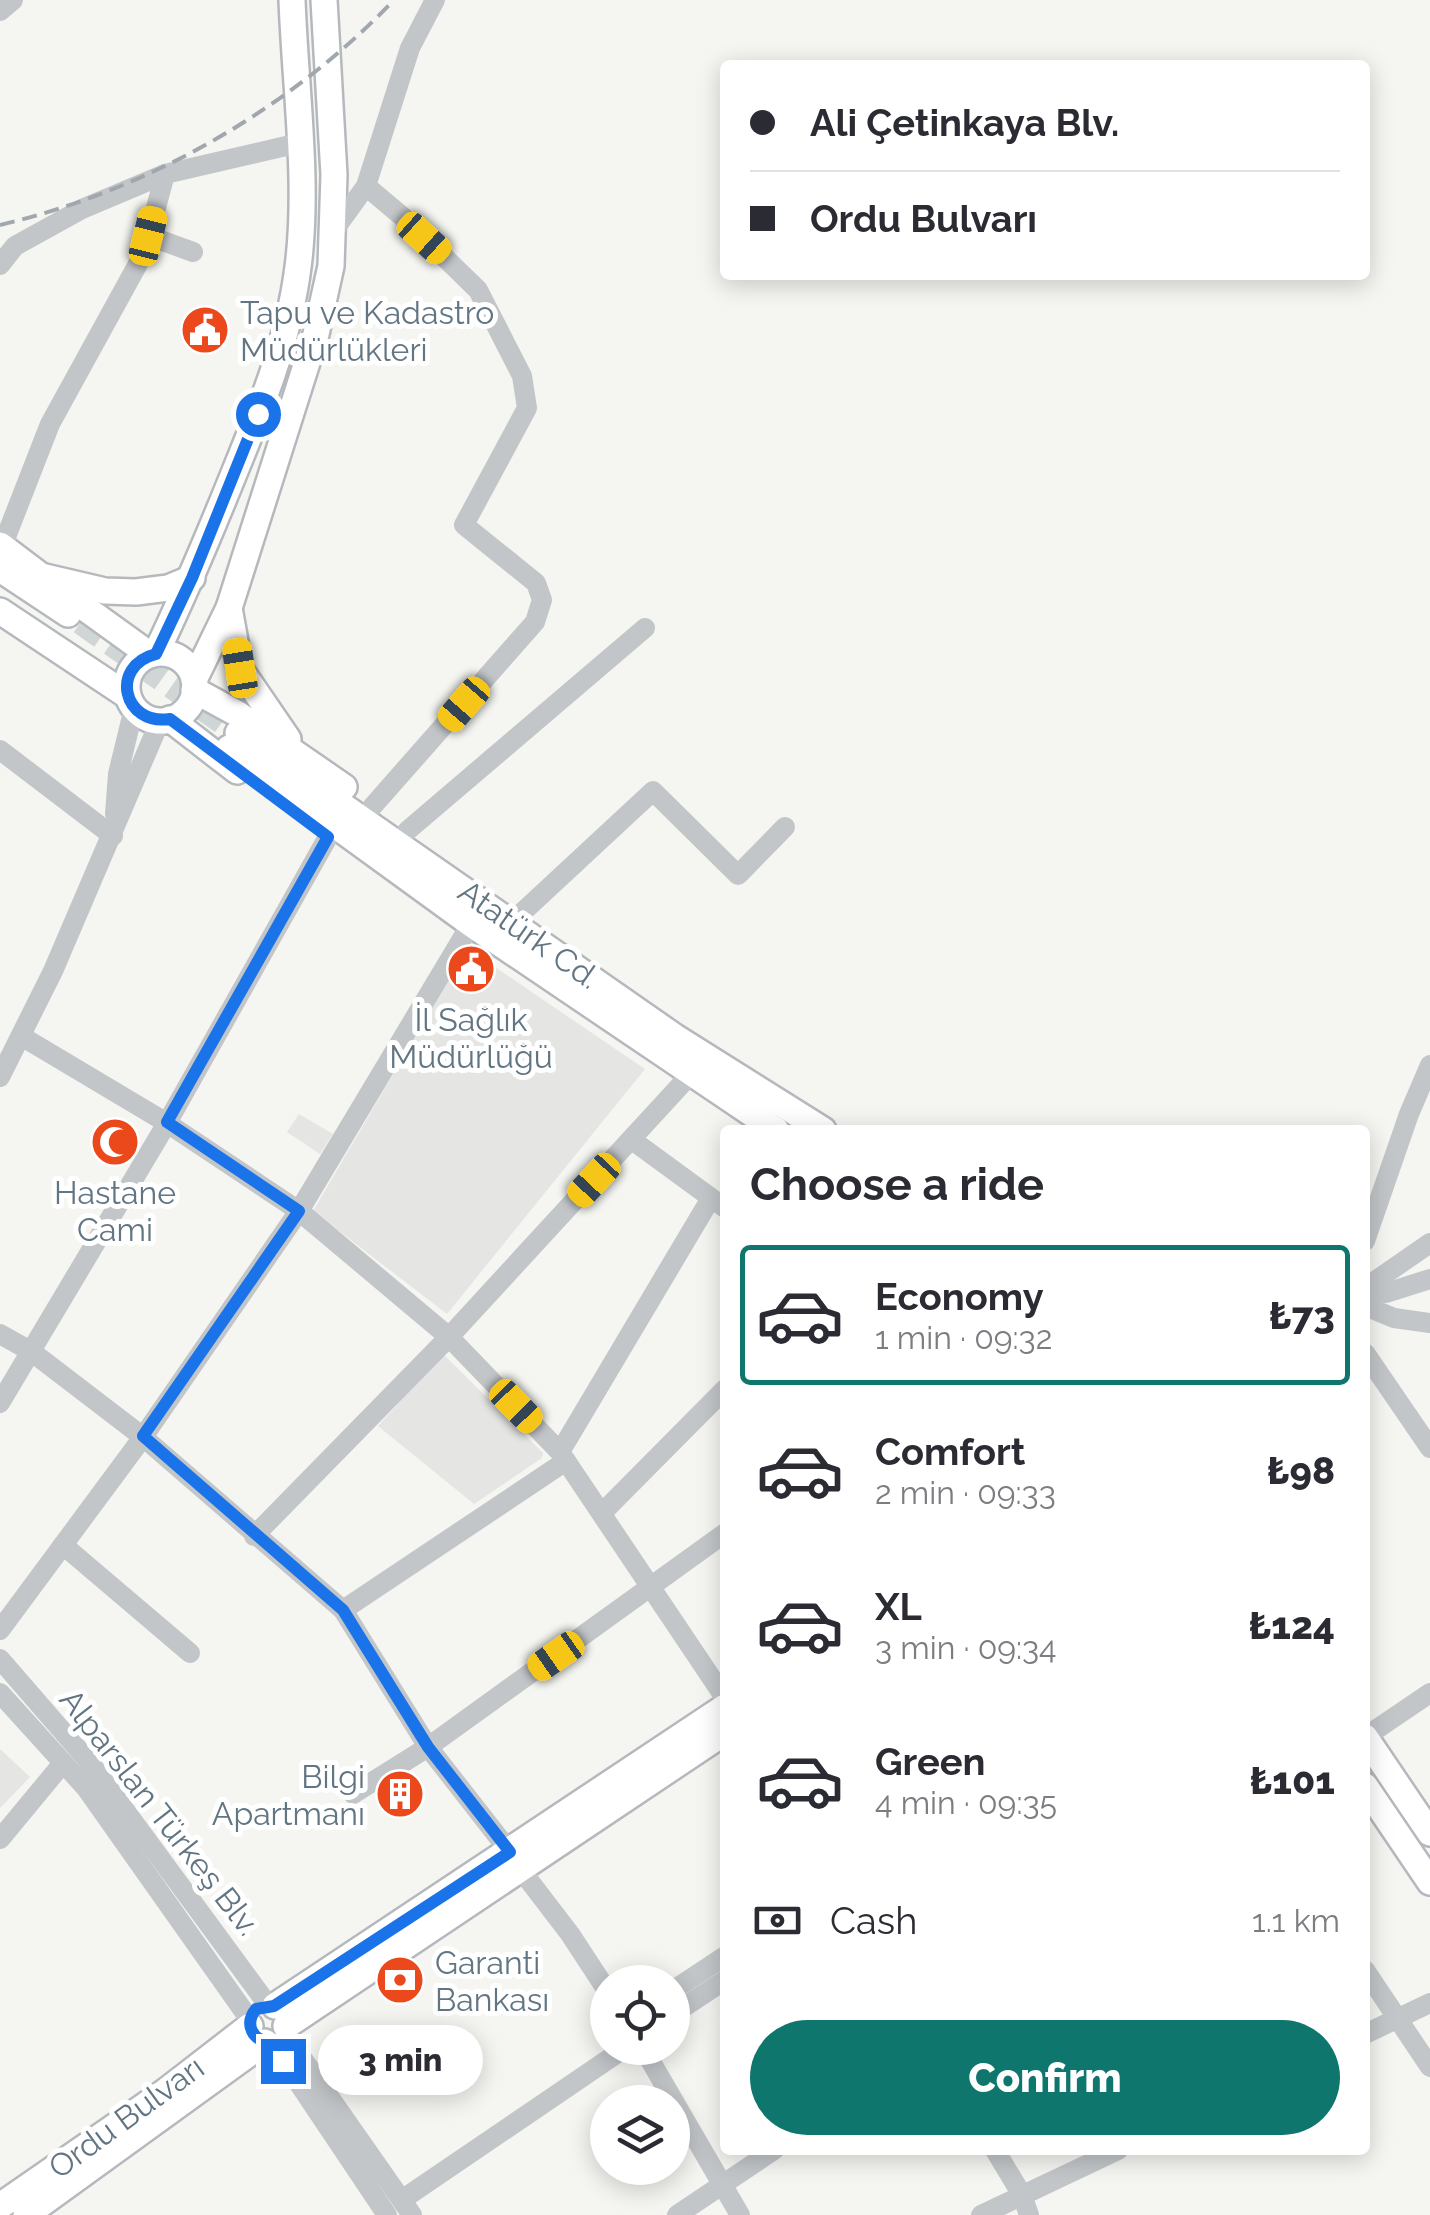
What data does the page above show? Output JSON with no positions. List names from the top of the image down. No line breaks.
{"streets":{"main road":["Atatürk Cd.","Ordu Bulvarı"],"street":["Alparslan Türkeş Blv."]},"crossings":[["Alparslan Türkeş Blv.","Ordu Bulvarı"]],"places":{"public building":["Tapu ve Kadastro Müdürlükleri","İl Sağlık Müdürlüğü"],"mosque":["Hastane Cami"],"building":["Bilgi Apartmanı"],"bank":["Garanti Bankası"]},"page":{"banner":["Ali Çetinkaya Blv.","Ordu Bulvarı"],"heading":"Choose a ride","list":[{"name":"Economy","note":"1 min · 09:32","value":"₺73"},{"name":"Comfort","note":"2 min · 09:33","value":"₺98"},{"name":"XL","note":"3 min · 09:34","value":"₺124"},{"name":"Green","note":"4 min · 09:35","value":"₺101"}],"pay":["Cash","1.1 km"],"buttons":"Confirm","bubble":"3 min"}}
